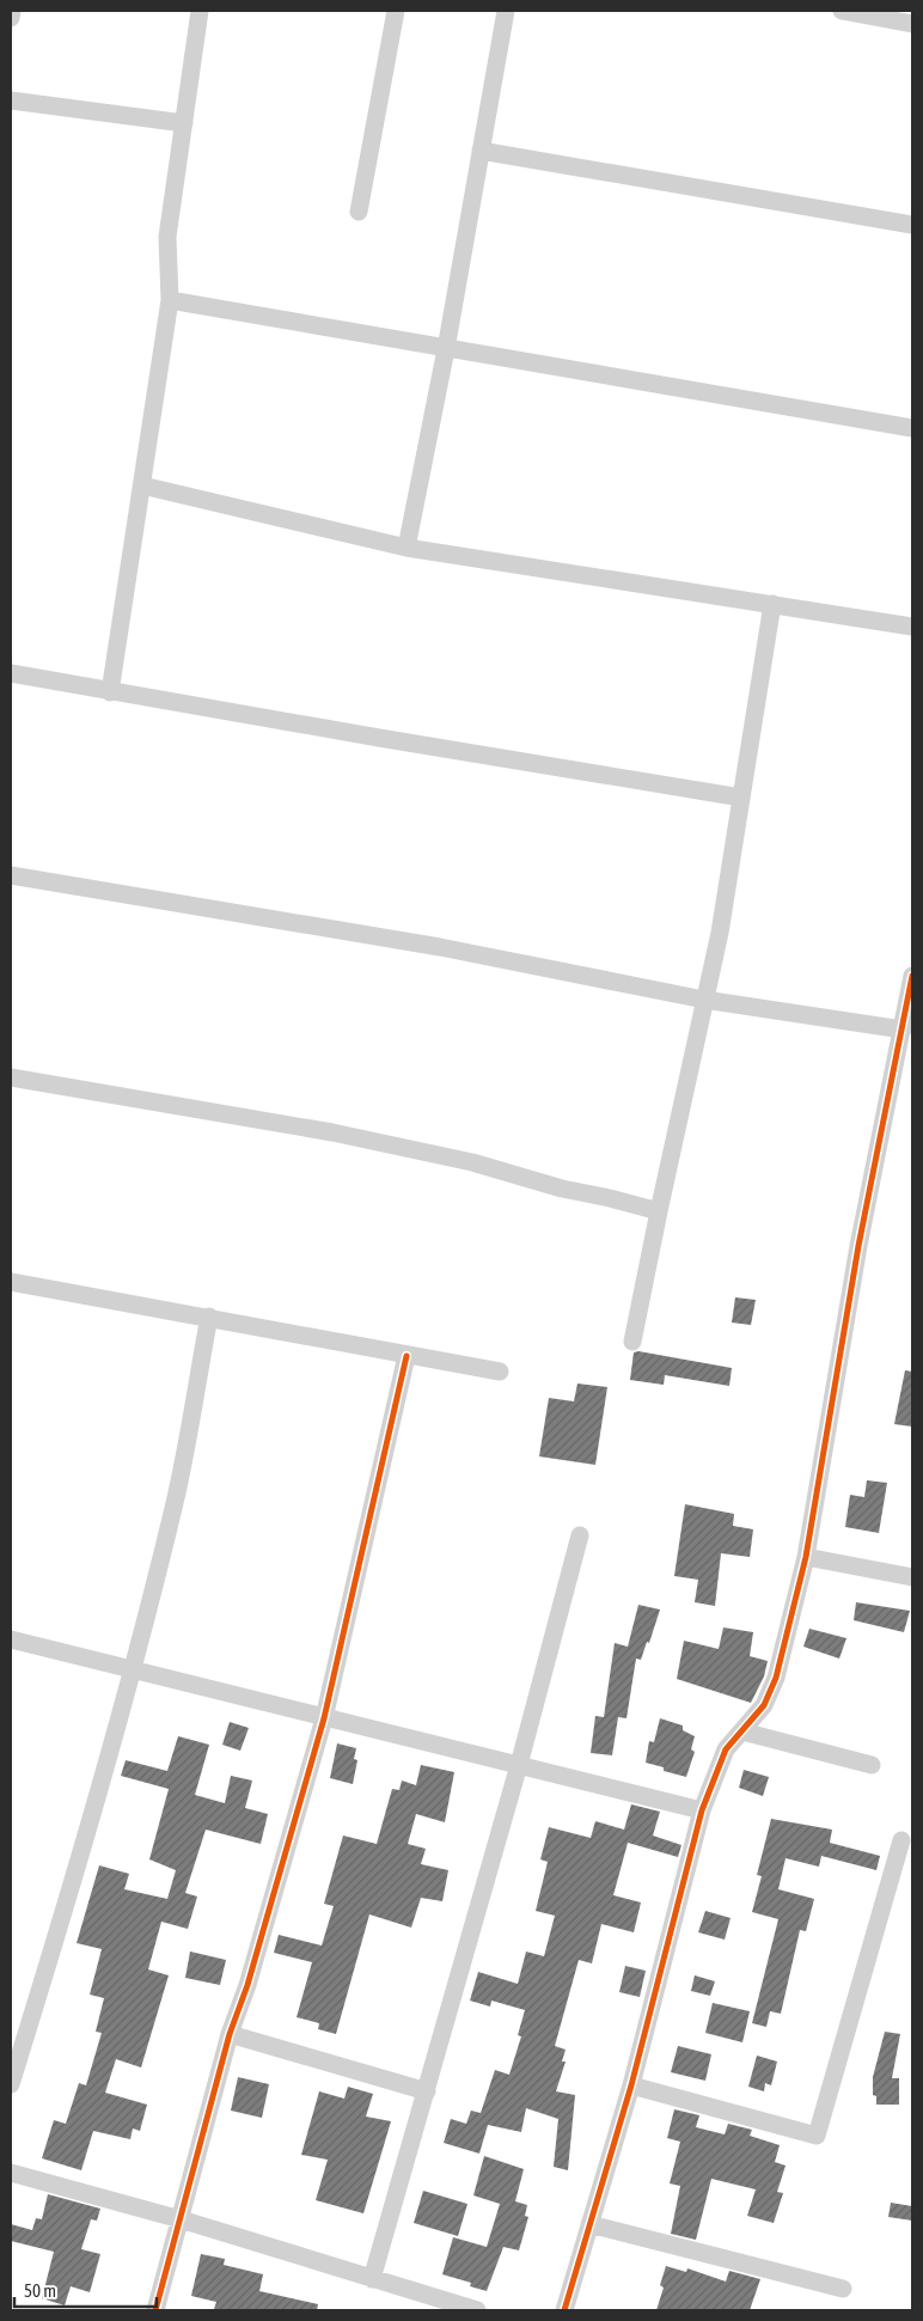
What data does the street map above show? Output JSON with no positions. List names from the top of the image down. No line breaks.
{"scale_bar":"50 m"}
